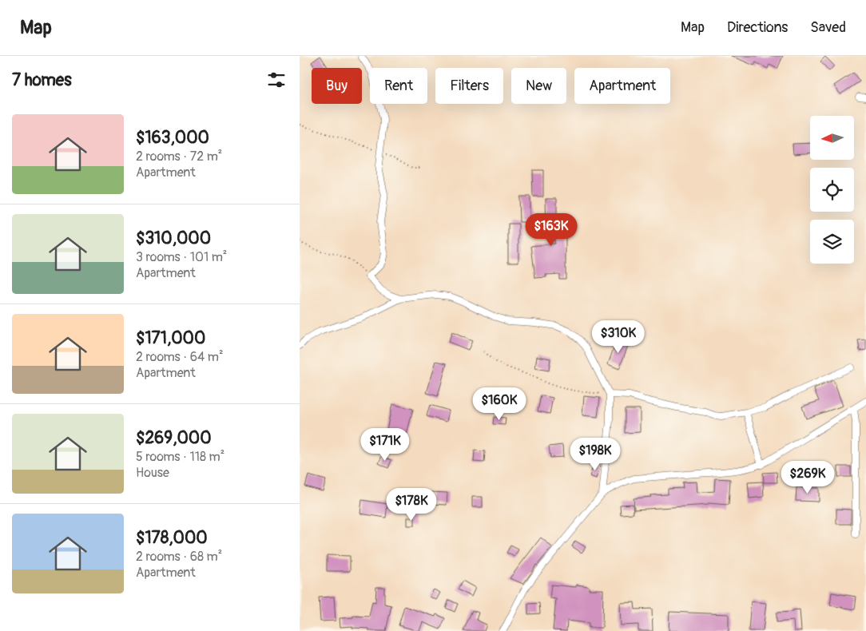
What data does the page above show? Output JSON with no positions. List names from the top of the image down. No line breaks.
{"north":"left","page":{"header":"Map","nav":["Map","Directions","Saved"],"heading":"7 homes","chip":["Buy","Rent","Filters","New","Apartment"],"list":[{"name":"$163,000","note":"2 rooms · 72 m² · Apartment"},{"name":"$310,000","note":"3 rooms · 101 m² · Apartment"},{"name":"$171,000","note":"2 rooms · 64 m² · Apartment"},{"name":"$269,000","note":"5 rooms · 118 m² · House"},{"name":"$178,000","note":"2 rooms · 68 m² · Apartment"}],"price":["$163K","$310K","$160K","$171K","$198K","$269K","$178K"]}}
